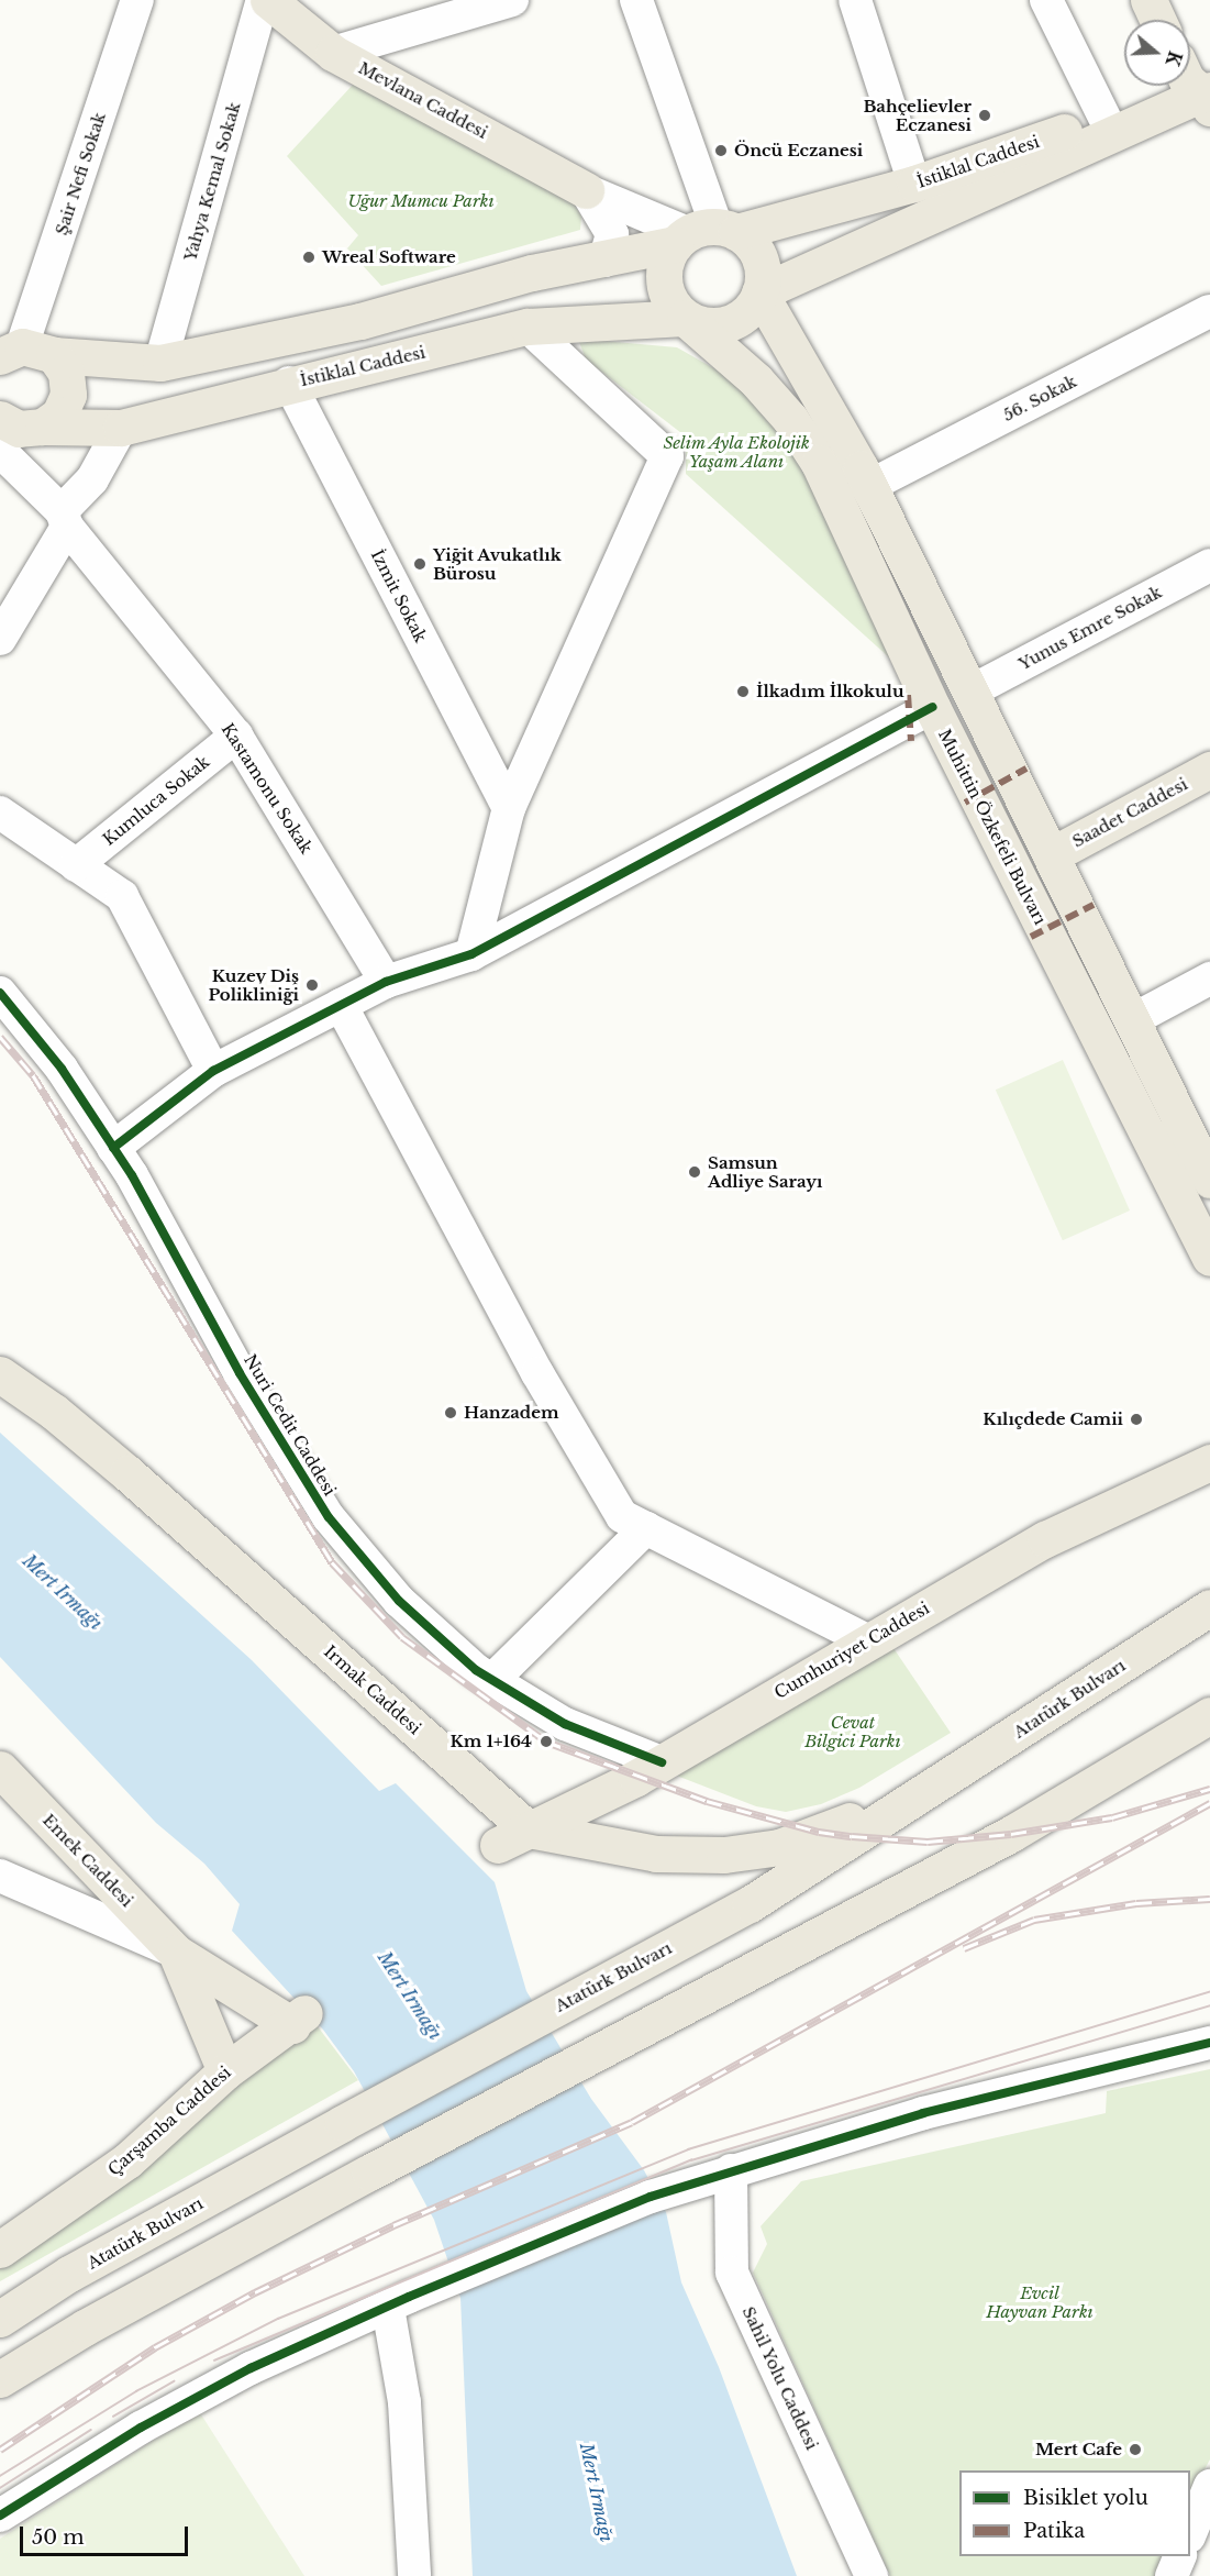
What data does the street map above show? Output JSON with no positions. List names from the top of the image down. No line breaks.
{"streets":{"main road":["Mevlana Caddesi","İstiklal Caddesi","Saadet Caddesi","Muhittin Özkefeli Bulvarı","Cumhuriyet Caddesi","Irmak Caddesi","Atatürk Bulvarı","Emek Caddesi","Çarşamba Caddesi"],"street":["Şair Nefi Sokak","Yahya Kemal Sokak","56. Sokak","İzmit Sokak","Yunus Emre Sokak","Kastamonu Sokak","Kumluca Sokak","Nuri Cedit Caddesi","Sahil Yolu Caddesi"]},"crossings":[["İstiklal Caddesi","Şair Nefi Sokak"],["İstiklal Caddesi","Yahya Kemal Sokak"],["İstiklal Caddesi","İzmit Sokak"],["İstiklal Caddesi","Muhittin Özkefeli Bulvarı"],["Kastamonu Sokak","Kumluca Sokak"],["Nuri Cedit Caddesi","Cumhuriyet Caddesi"],["Cumhuriyet Caddesi","Irmak Caddesi"],["Emek Caddesi","Çarşamba Caddesi"]],"water":["Mert Irmağı"],"parks":["Uğur Mumcu Parkı","Selim Ayla Ekolojik Yaşam Alanı","Cevat Bilgici Parkı","Evcil Hayvan Parkı"],"places":["Bahçelievler Eczanesi","Öncü Eczanesi","Wreal Software","Yiğit Avukatlık Bürosu","İlkadım İlkokulu","Kuzey Diş Polikliniği","Samsun Adliye Sarayı","Hanzadem","Kılıçdede Camii","Km 1+164","Mert Cafe"],"legend":["Bisiklet yolu","Patika"],"scale_bar":"50 m","north":"right"}
